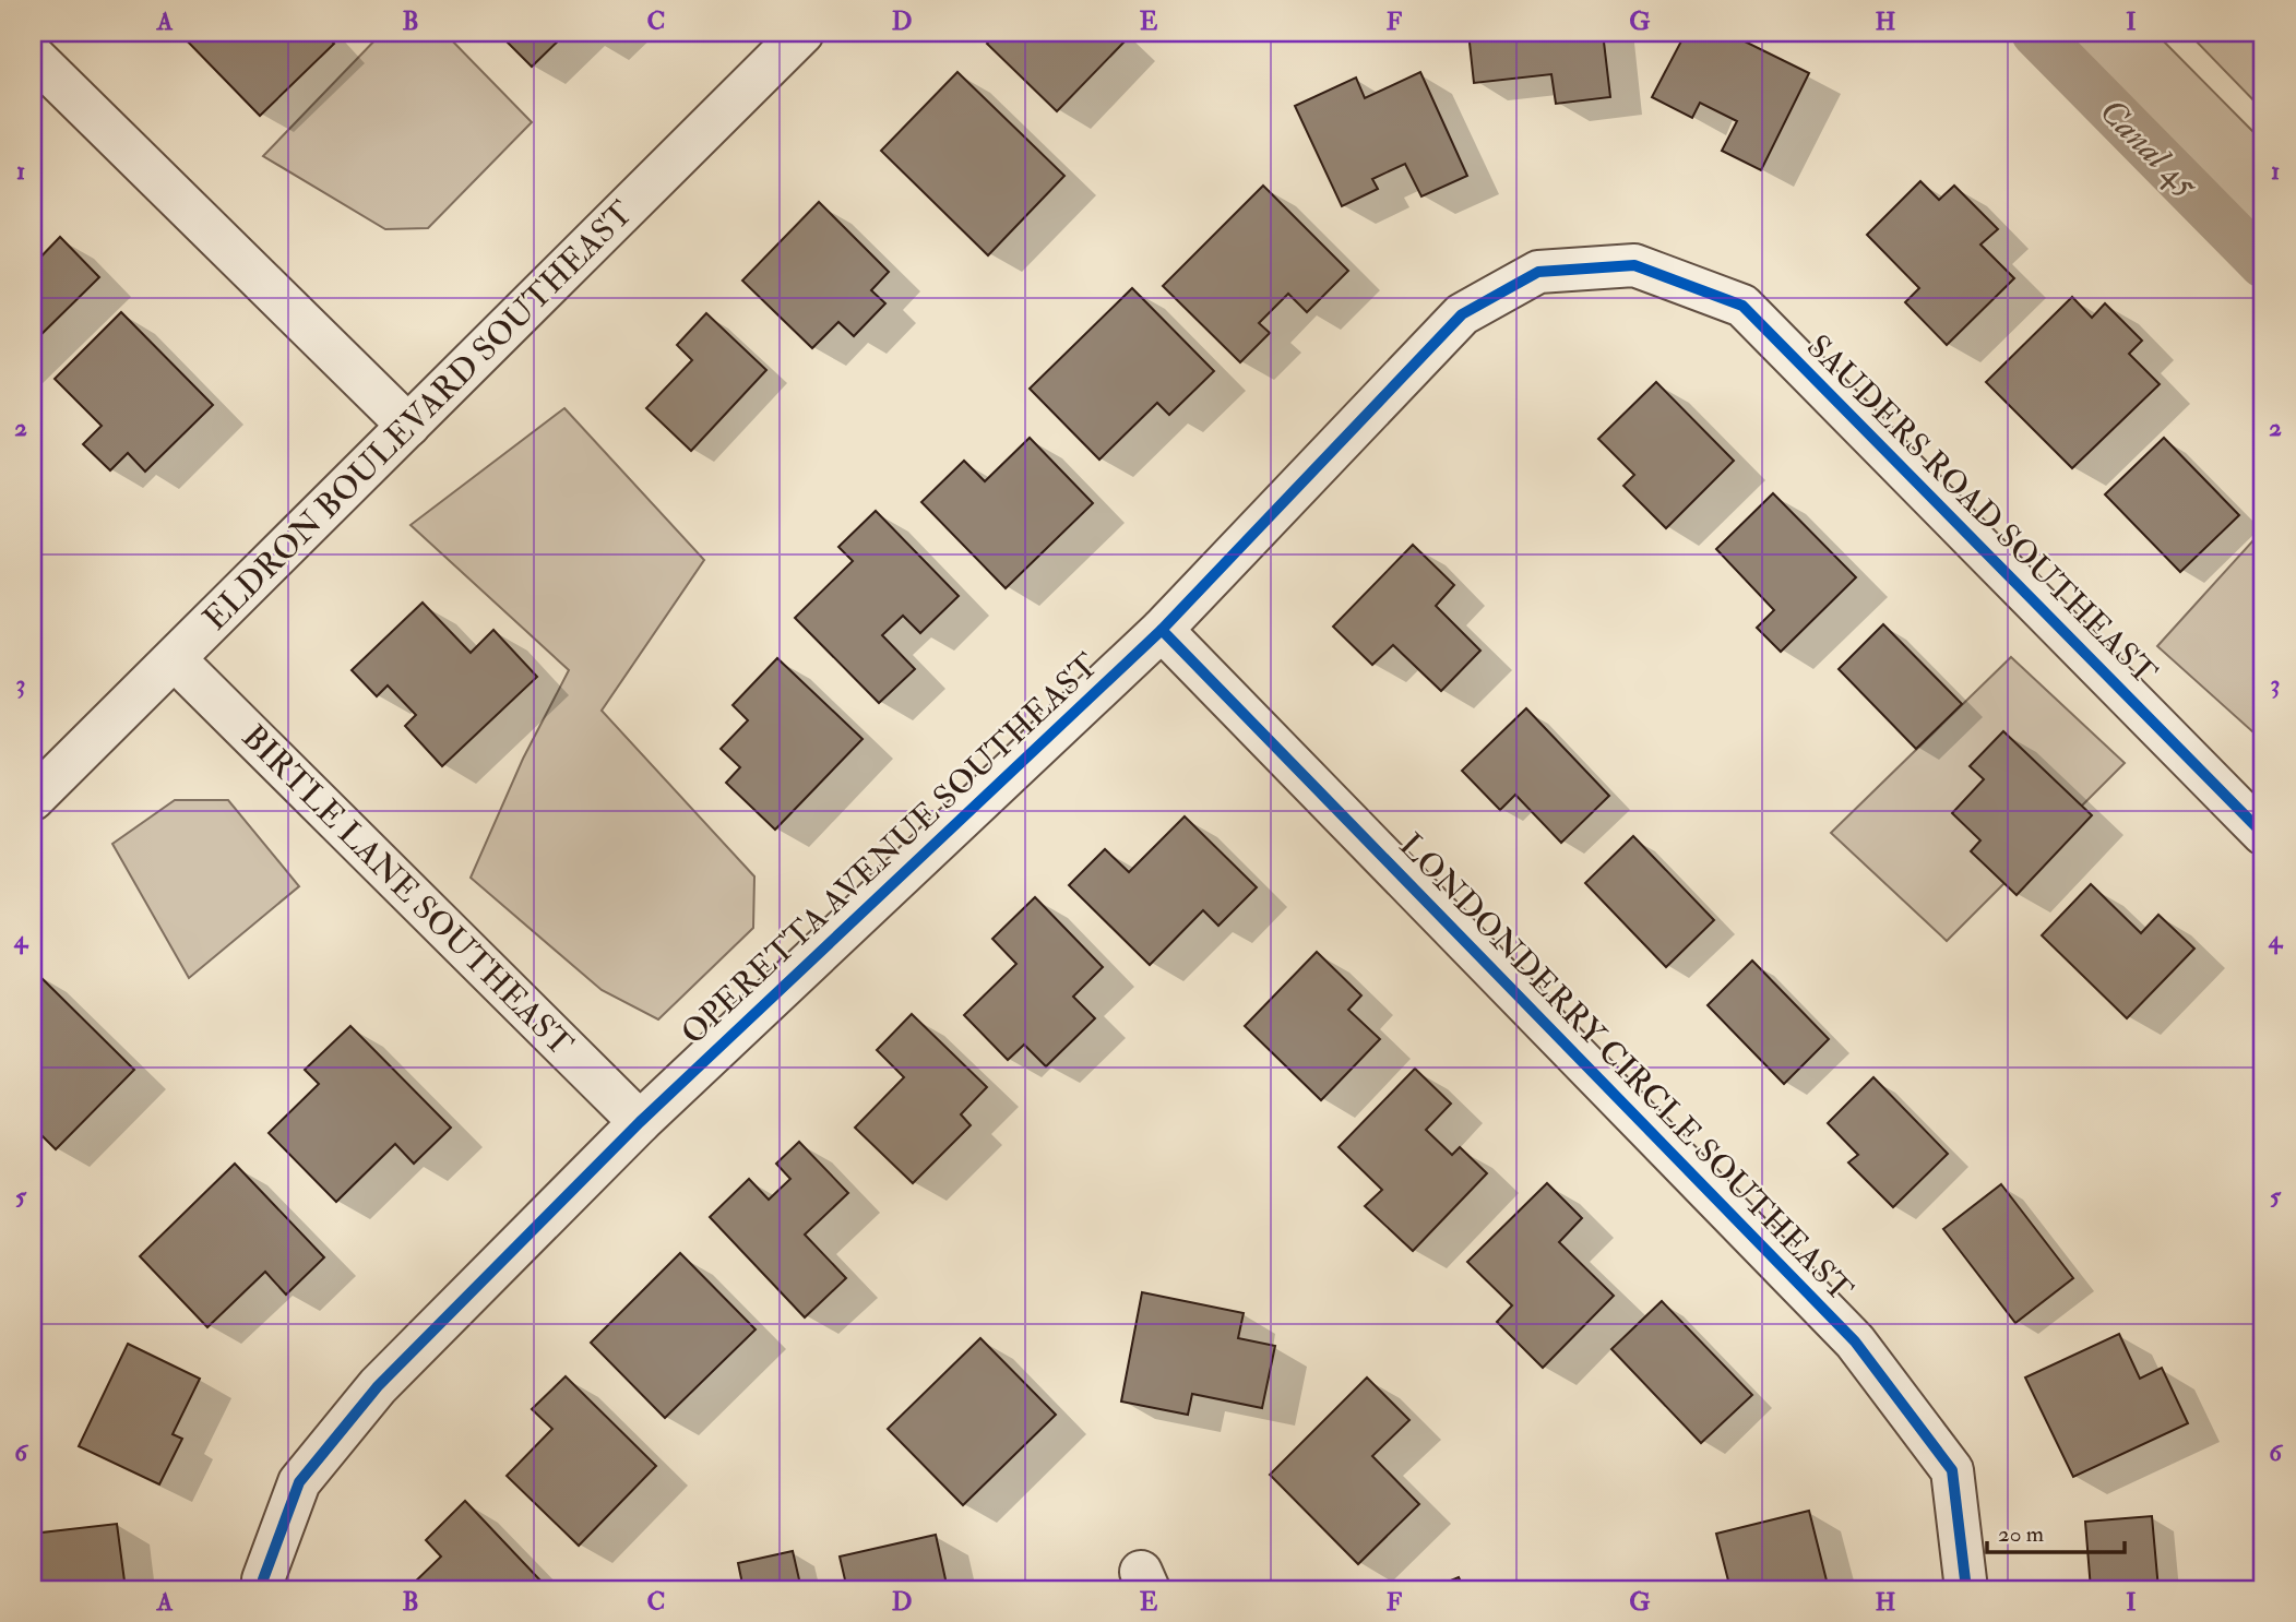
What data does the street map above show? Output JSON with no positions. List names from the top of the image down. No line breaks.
{"streets":{"street":["ELDRON BOULEVARD SOUTHEAST","SAUDERS ROAD SOUTHEAST","OPERETTA AVENUE SOUTHEAST","BIRTLE LANE SOUTHEAST","LONDONDERRY CIRCLE SOUTHEAST"]},"crossings":[["ELDRON BOULEVARD SOUTHEAST","BIRTLE LANE SOUTHEAST"],["SAUDERS ROAD SOUTHEAST","OPERETTA AVENUE SOUTHEAST"],["OPERETTA AVENUE SOUTHEAST","BIRTLE LANE SOUTHEAST"],["OPERETTA AVENUE SOUTHEAST","LONDONDERRY CIRCLE SOUTHEAST"]],"water":["Canal 45"],"scale_bar":"20 m","grid":{"columns":["A","B","C","D","E","F","G","H","I"],"rows":["1","2","3","4","5","6"]}}
